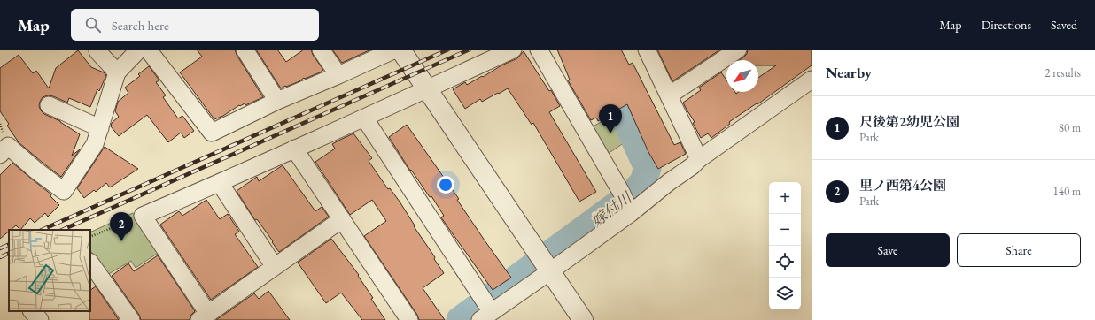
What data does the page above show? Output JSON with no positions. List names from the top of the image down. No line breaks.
{"water":["嫁付川"],"north":"bottom left","page":{"header":"Map","search":"Search here","nav":["Map","Directions","Saved"],"heading":["Nearby","2 results"],"list":[{"mark":"1","name":"尺後第2幼児公園","note":"Park","value":"80 m"},{"mark":"2","name":"里ノ西第4公園","note":"Park","value":"140 m"}],"pins":["1","2"],"map_buttons":["+","−"],"buttons":["Save","Share"]}}
